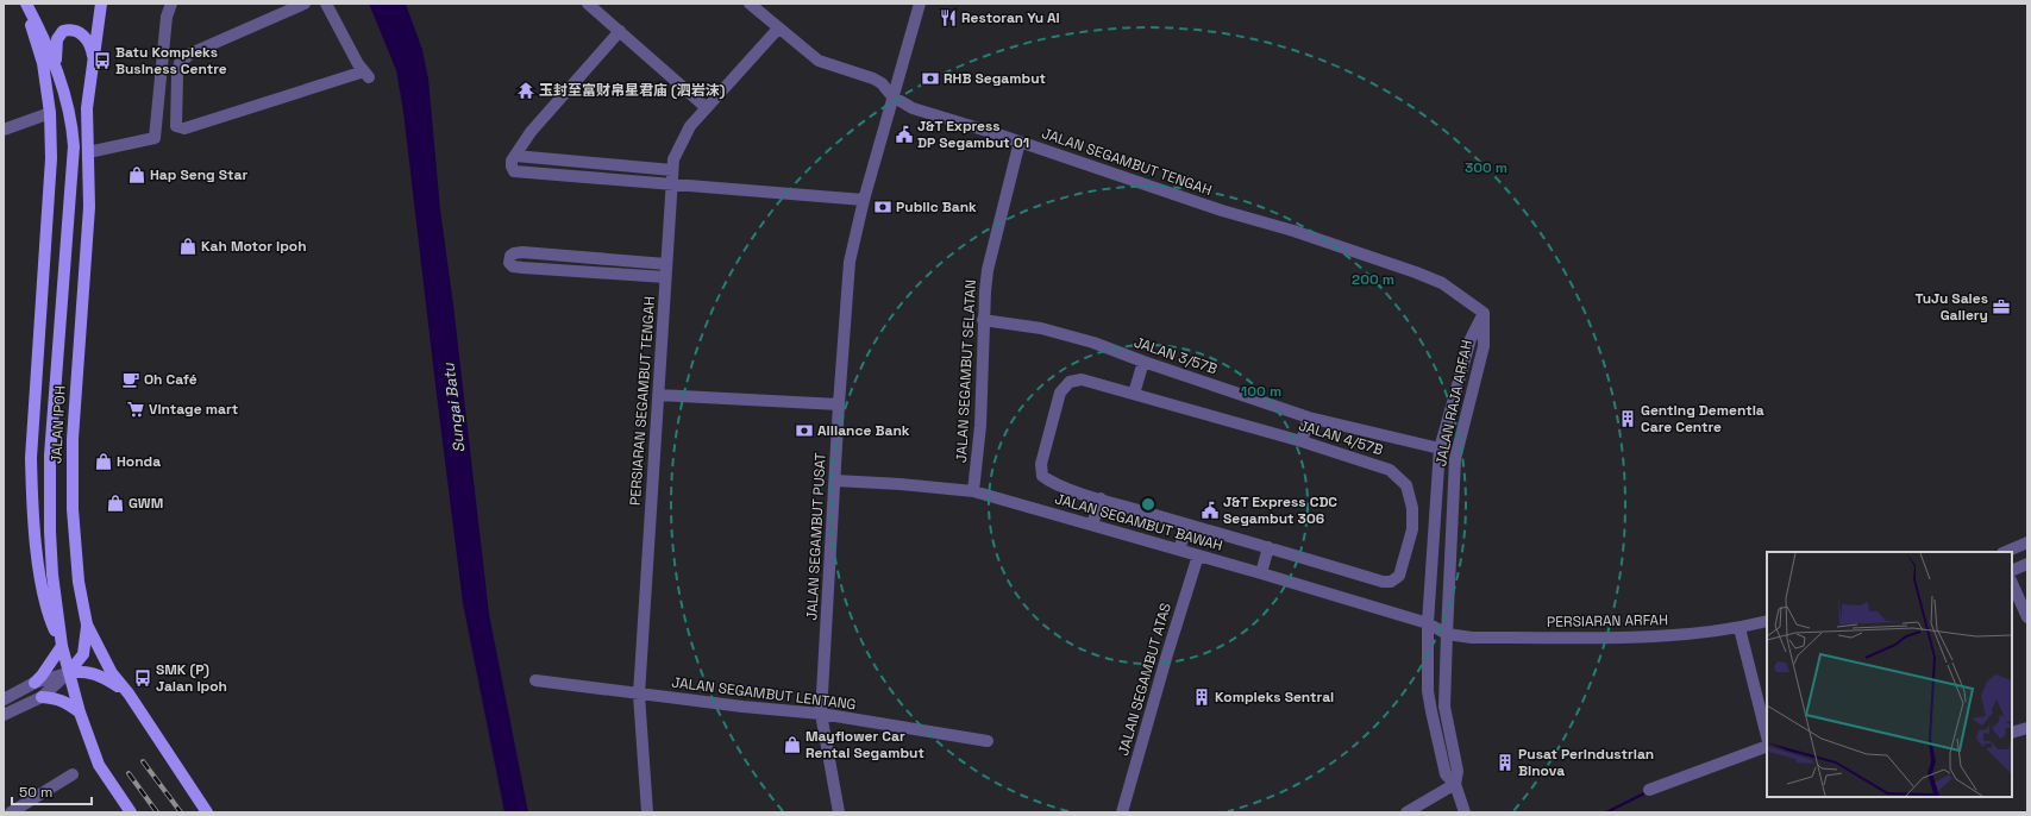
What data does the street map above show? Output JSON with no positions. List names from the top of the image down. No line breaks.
{"streets":{"main road":["JALAN IPOH"],"street":["JALAN SEGAMBUT TENGAH","JALAN 3/57B","JALAN SEGAMBUT SELATAN","PERSIARAN SEGAMBUT TENGAH","JALAN RAJA ARFAH","JALAN 4/57B","JALAN SEGAMBUT BAWAH","JALAN SEGAMBUT PUSAT","PERSIARAN ARFAH","JALAN SEGAMBUT ATAS","JALAN SEGAMBUT LENTANG"]},"crossings":[["JALAN SEGAMBUT TENGAH","JALAN SEGAMBUT SELATAN"],["JALAN SEGAMBUT TENGAH","PERSIARAN SEGAMBUT TENGAH"],["JALAN SEGAMBUT TENGAH","JALAN RAJA ARFAH"],["JALAN SEGAMBUT TENGAH","JALAN SEGAMBUT PUSAT"],["JALAN 3/57B","JALAN SEGAMBUT SELATAN"],["JALAN 3/57B","JALAN RAJA ARFAH"],["JALAN SEGAMBUT SELATAN","JALAN SEGAMBUT BAWAH"],["PERSIARAN SEGAMBUT TENGAH","JALAN SEGAMBUT LENTANG"],["JALAN RAJA ARFAH","JALAN SEGAMBUT BAWAH"],["JALAN RAJA ARFAH","PERSIARAN ARFAH"],["JALAN SEGAMBUT BAWAH","JALAN SEGAMBUT PUSAT"],["JALAN SEGAMBUT BAWAH","PERSIARAN ARFAH"],["JALAN SEGAMBUT BAWAH","JALAN SEGAMBUT ATAS"],["JALAN SEGAMBUT PUSAT","JALAN SEGAMBUT LENTANG"]],"water":["Sungai Batu"],"places":{"restaurant":["Restoran Yu Ai"],"bus stop":["Batu Kompleks Business Centre","SMK (P) Jalan Ipoh"],"bank":["RHB Segambut","Public Bank","Alliance Bank"],"temple":["玉封至富财帛星君庙 (泗岩沫)"],"public building":["J&T Express DP Segambut 01","J&T Express CDC Segambut 306"],"shop":["Hap Seng Star","Kah Motor Ipoh","Honda","GWM","Mayflower Car Rental Segambut"],"office":["TuJu Sales Gallery"],"cafe":["Oh Café"],"supermarket":["Vintage mart"],"building":["Genting Dementia Care Centre","Kompleks Sentral","Pusat Perindustrian Binova"]},"scale_bar":"50 m","rings":["300 m","200 m","100 m"]}
